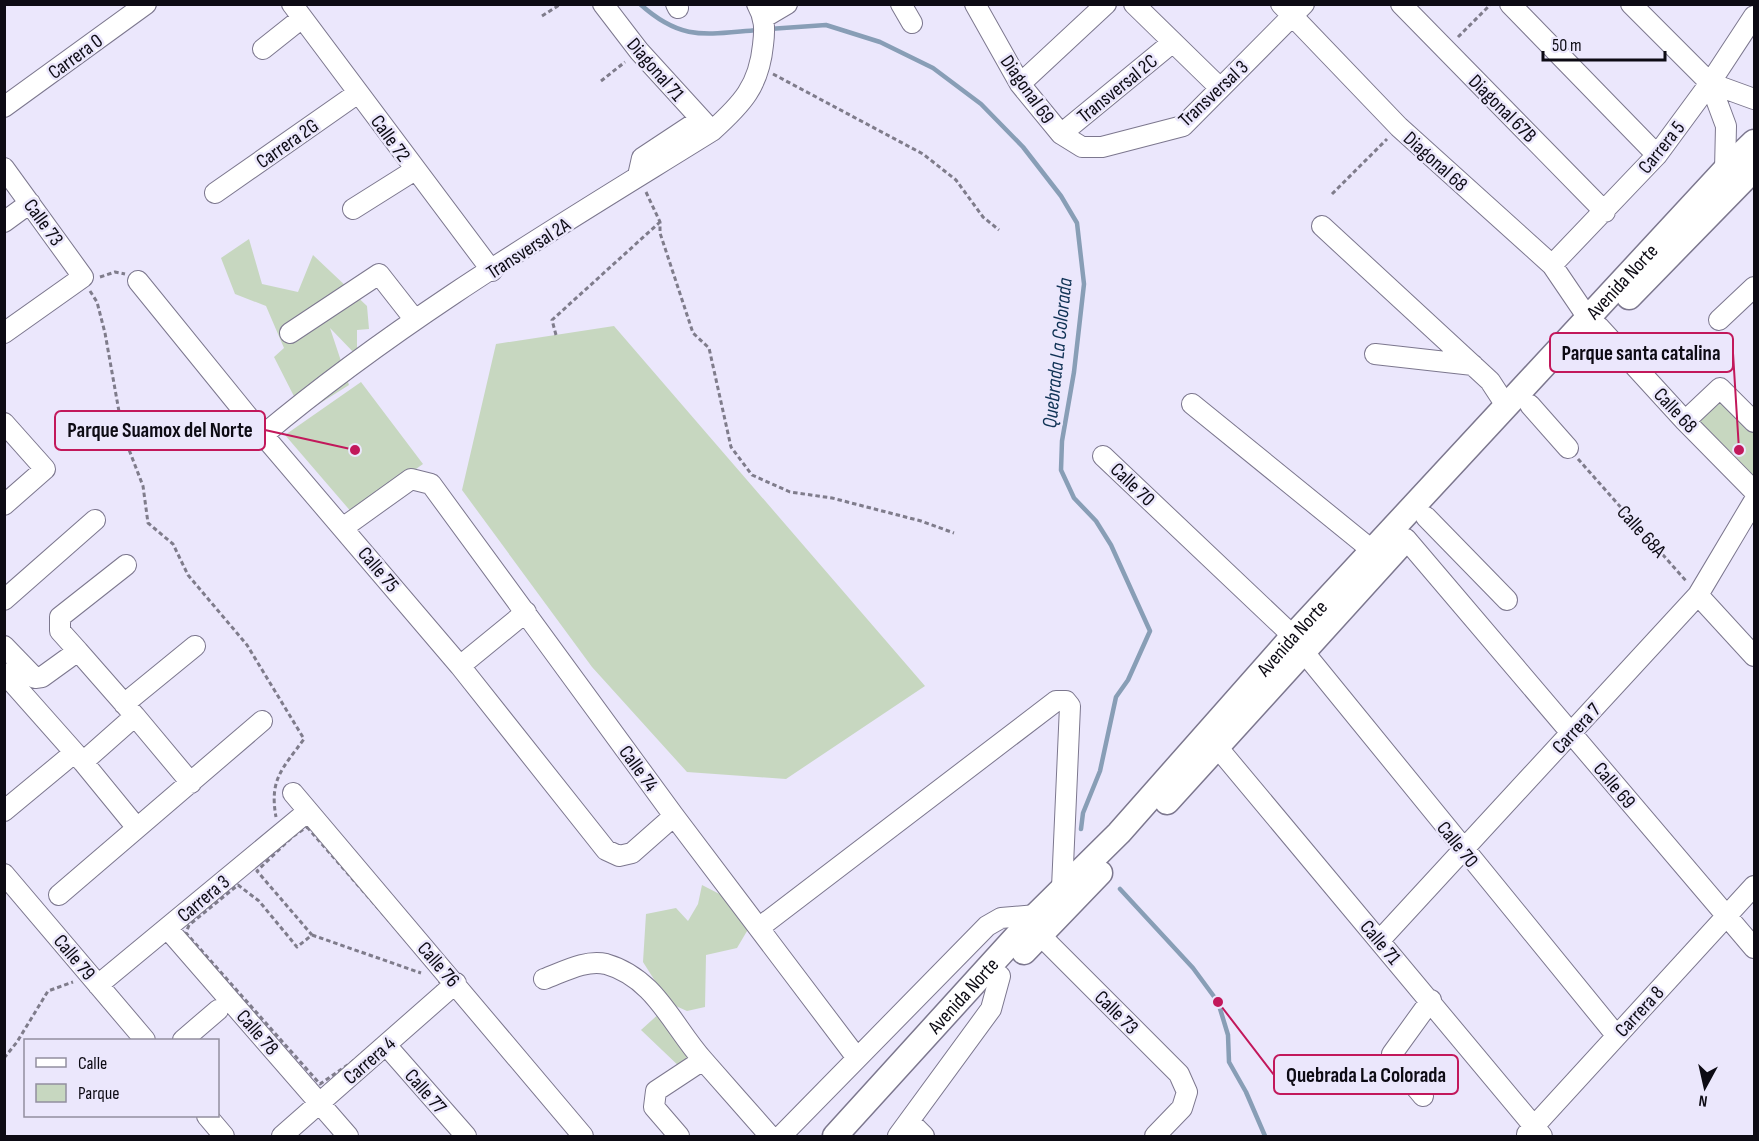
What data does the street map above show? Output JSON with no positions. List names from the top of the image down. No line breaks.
{"streets":{"main road":["Avenida Norte"],"street":["Carrera 0","Diagonal 71","Transversal 2C","Diagonal 69","Transversal 3","Diagonal 67B","Calle 72","Carrera 2G","Carrera 5","Diagonal 68","Calle 73","Transversal 2A","Calle 68","Calle 70","Calle 75","Carrera 7","Calle 74","Calle 69","Carrera 3","Calle 71","Calle 79","Calle 76","Carrera 8","Calle 78","Carrera 4","Calle 77"],"path":["Calle 68A"]},"crossings":[["Diagonal 71","Transversal 2A"],["Transversal 2C","Diagonal 69"],["Diagonal 69","Transversal 3"],["Transversal 3","Diagonal 68"],["Diagonal 67B","Carrera 5"],["Calle 72","Carrera 2G"],["Calle 72","Transversal 2A"],["Carrera 5","Diagonal 68"],["Diagonal 68","Avenida Norte"],["Diagonal 68","Calle 68"],["Calle 73","Avenida Norte"],["Transversal 2A","Calle 75"],["Avenida Norte","Calle 68"],["Avenida Norte","Calle 70"],["Avenida Norte","Calle 69"],["Avenida Norte","Calle 71"],["Calle 70","Carrera 7"],["Calle 70","Carrera 8"],["Calle 68A","Carrera 7"],["Calle 75","Calle 74"],["Carrera 7","Calle 69"],["Carrera 7","Calle 71"],["Calle 69","Carrera 8"],["Carrera 3","Calle 79"],["Carrera 3","Calle 76"],["Carrera 3","Calle 78"],["Calle 71","Carrera 8"],["Calle 76","Carrera 4"],["Calle 78","Carrera 4"],["Carrera 4","Calle 77"]],"water":["Quebrada La Colorada"],"places":["Parque Suamox del Norte","Parque santa catalina","Quebrada La Colorada"],"legend":["Calle","Parque"],"scale_bar":"50 m","north":"bottom"}
